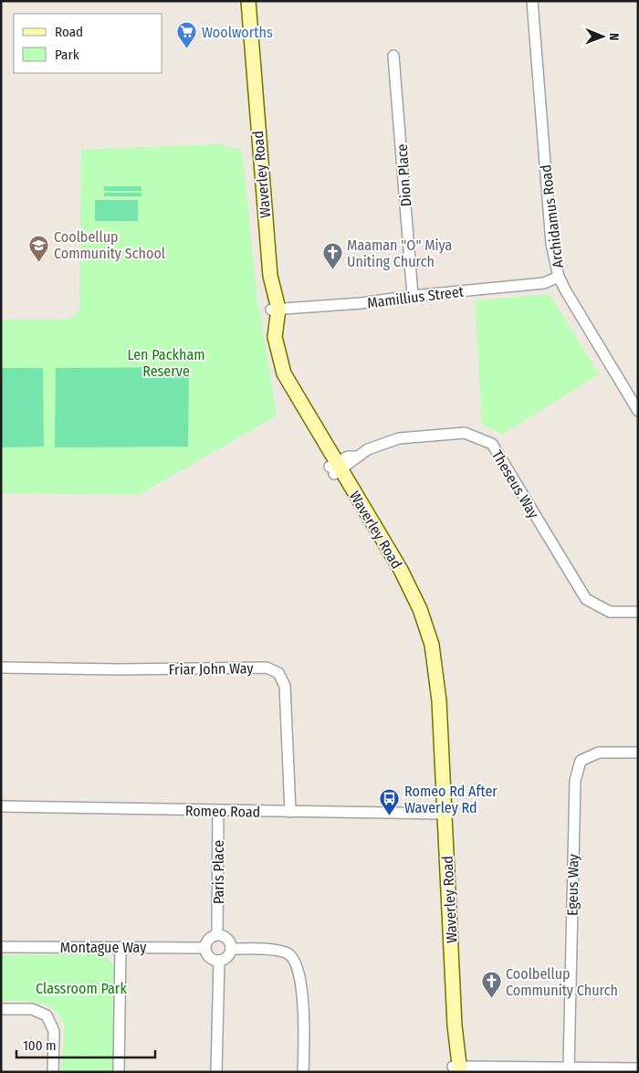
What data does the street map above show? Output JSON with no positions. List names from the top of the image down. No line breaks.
{"streets":{"street":["Waverley Road","Dion Place","Archidamus Road","Mamillius Street","Theseus Way","Friar John Way","Romeo Road","Paris Place","Egeus Way","Montague Way"]},"crossings":[["Waverley Road","Mamillius Street"],["Waverley Road","Theseus Way"],["Waverley Road","Romeo Road"],["Dion Place","Mamillius Street"],["Archidamus Road","Mamillius Street"],["Friar John Way","Romeo Road"],["Romeo Road","Paris Place"],["Paris Place","Montague Way"]],"parks":["Len Packham Reserve","Classroom Park"],"places":{"supermarket":["Woolworths"],"school or university":["Coolbellup Community School"],"church":["Maaman \"O\" Miya Uniting Church","Coolbellup Community Church"],"bus stop":["Romeo Rd After Waverley Rd"]},"legend":["Road","Park"],"scale_bar":"100 m","north":"right"}
